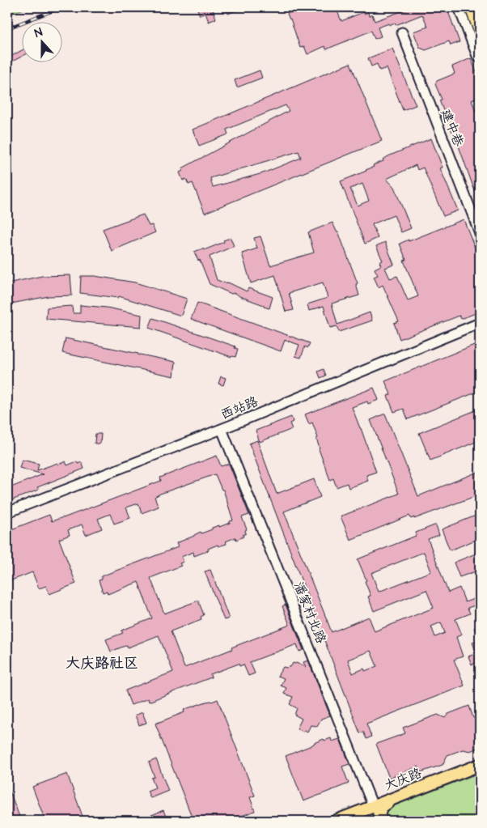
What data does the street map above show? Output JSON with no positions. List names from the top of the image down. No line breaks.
{"streets":{"main road":["大庆路"],"street":["建中巷","西站路","潘家村北路"]},"crossings":[["西站路","潘家村北路"],["潘家村北路","大庆路"]],"districts":["大庆路社区"],"north":"top"}
